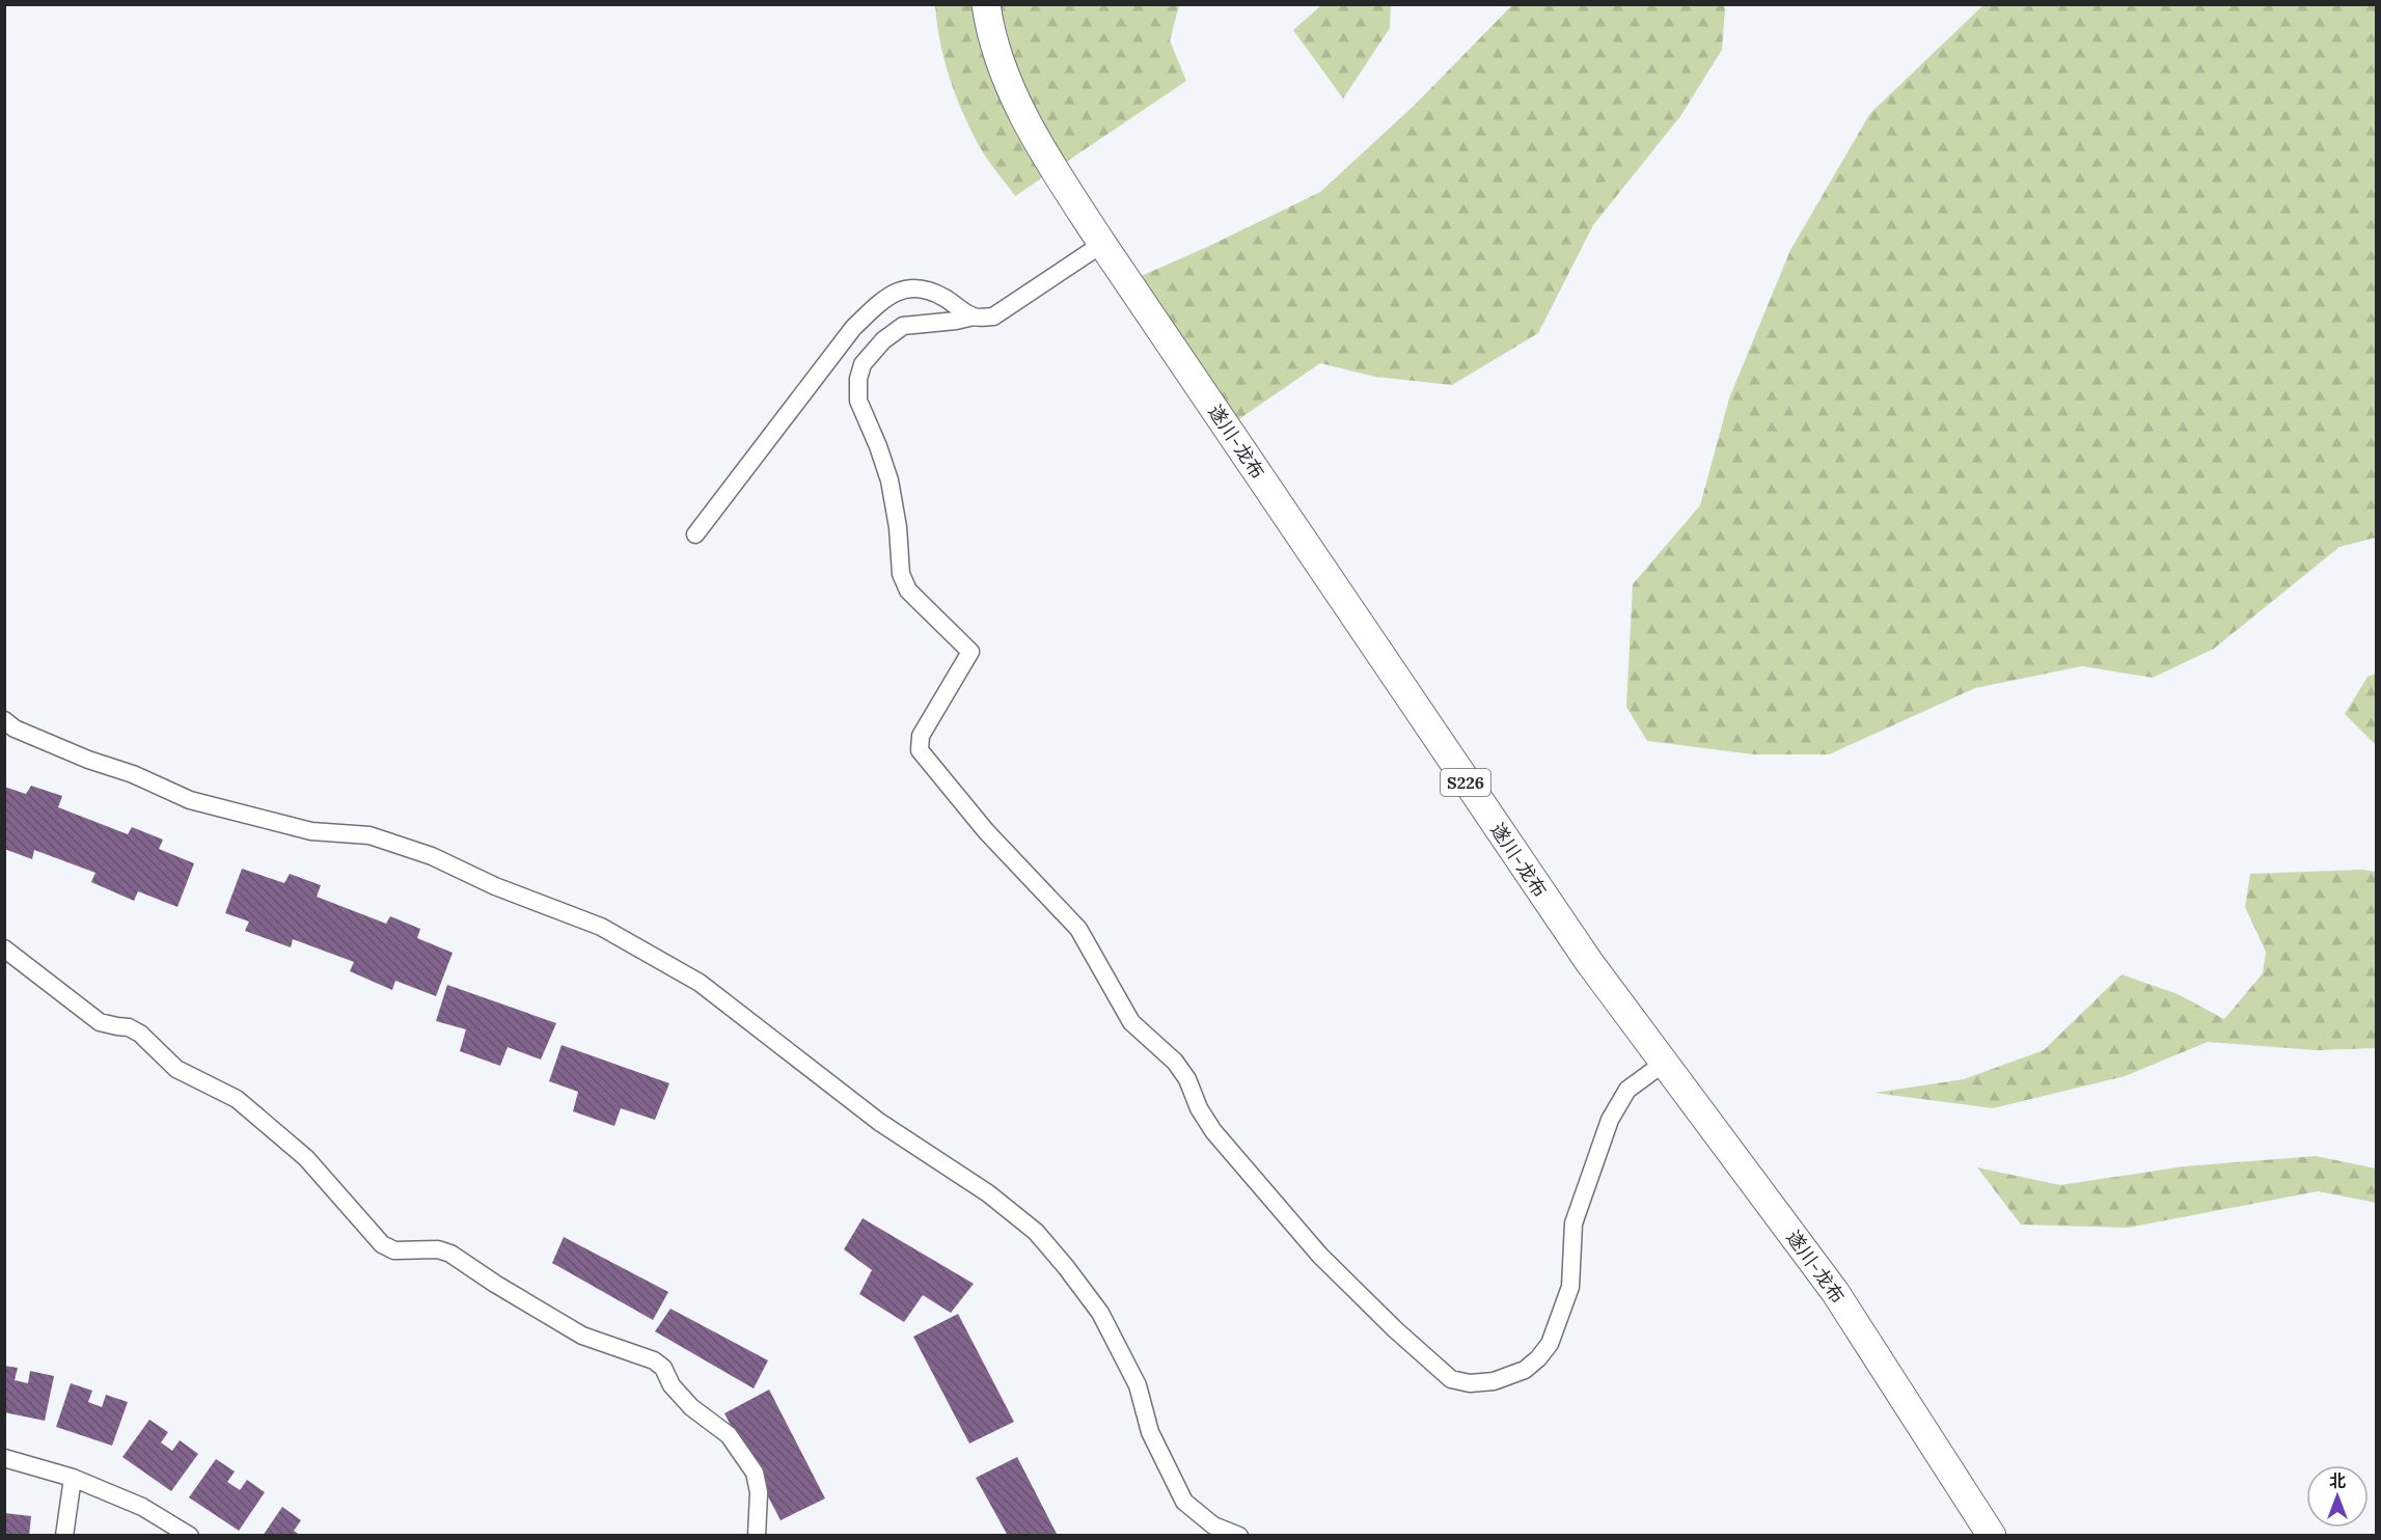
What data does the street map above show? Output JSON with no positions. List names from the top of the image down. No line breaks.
{"streets":{"main road":["遂川-龙布","S226"]},"north":"top"}
